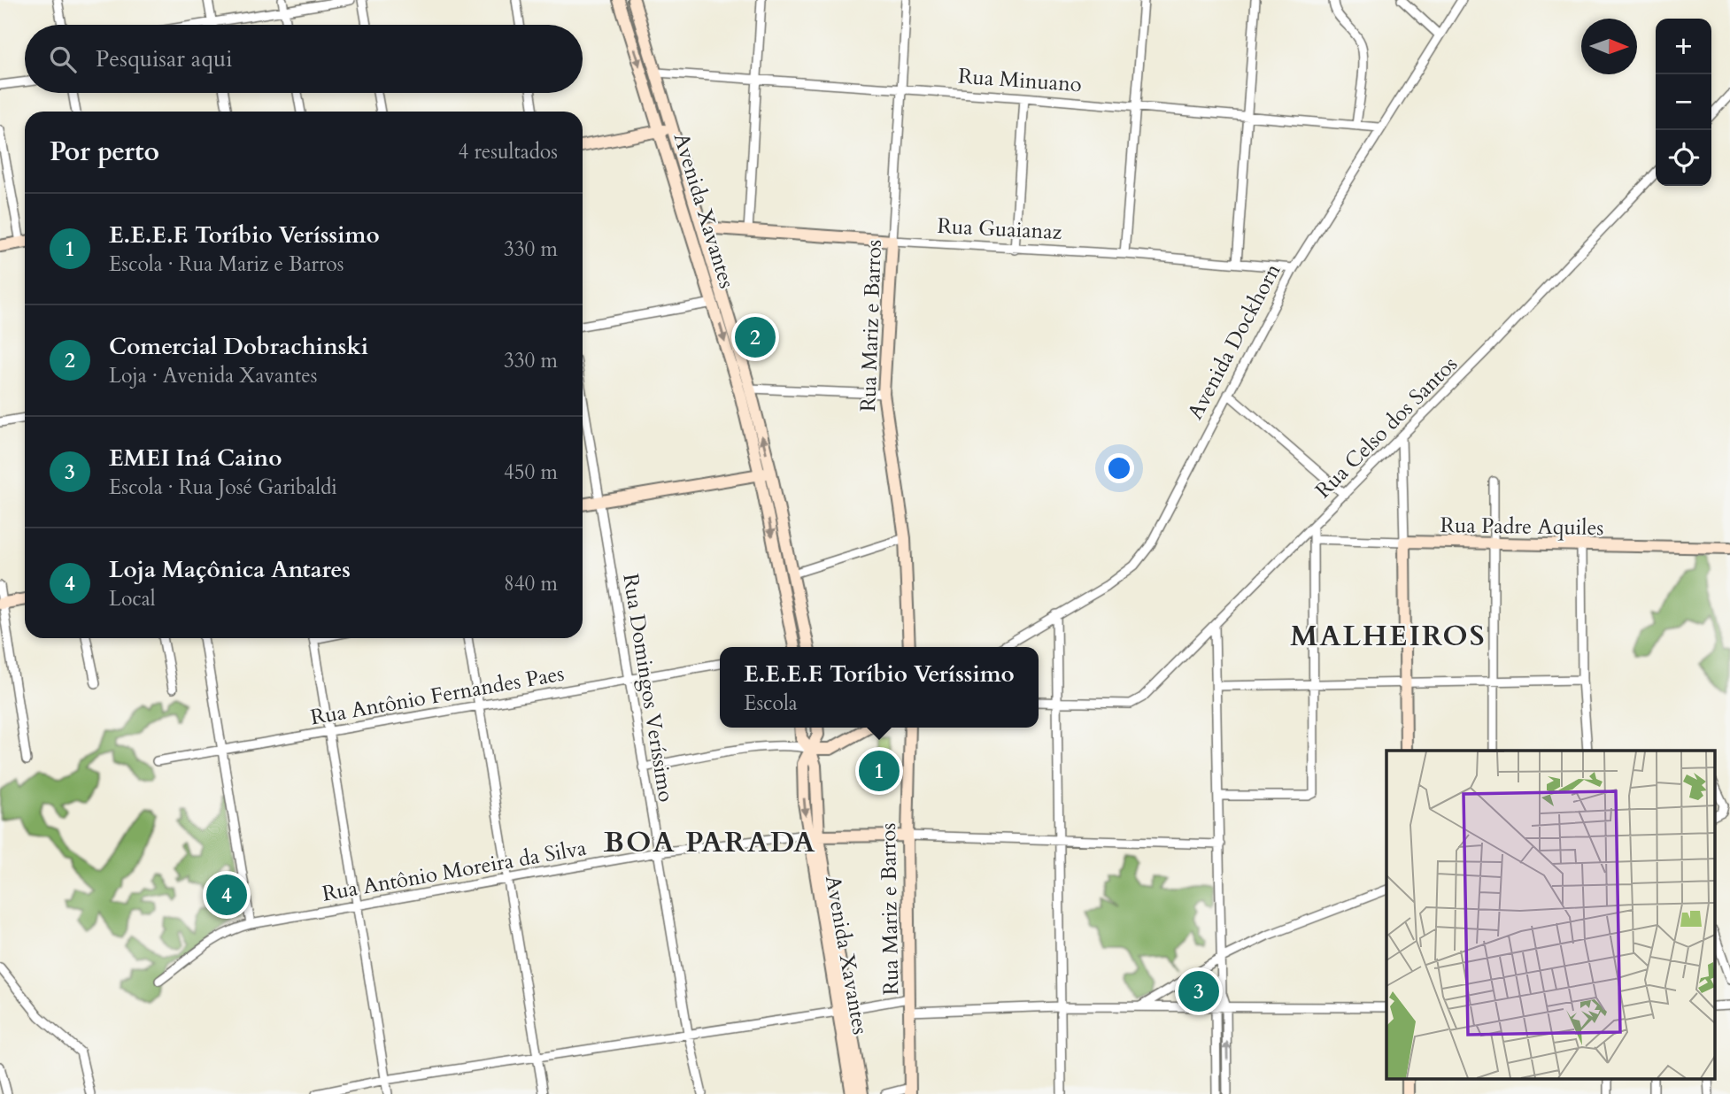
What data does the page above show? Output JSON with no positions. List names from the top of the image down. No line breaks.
{"streets":{"main road":["Avenida Xavantes","Rua Guaianaz","Rua Mariz e Barros","Rua Padre Aquiles"],"street":["Rua Minuano","Avenida Dockhorn","Rua Celso dos Santos","Rua Domingos Veríssimo","Rua Antônio Fernandes Paes","Rua Antônio Moreira da Silva"]},"crossings":[["Rua Minuano","Avenida Xavantes"],["Rua Minuano","Rua Mariz e Barros"],["Rua Minuano","Avenida Dockhorn"],["Avenida Xavantes","Rua Guaianaz"],["Avenida Xavantes","Rua Antônio Moreira da Silva"],["Rua Guaianaz","Rua Mariz e Barros"],["Rua Guaianaz","Avenida Dockhorn"],["Rua Domingos Veríssimo","Rua Antônio Fernandes Paes"],["Rua Domingos Veríssimo","Rua Antônio Moreira da Silva"]],"districts":["MALHEIROS","BOA PARADA"],"north":"right","page":{"map_buttons":["+","−"],"search":"Pesquisar aqui","heading":["Por perto","4 resultados"],"list":[{"mark":"1","name":"E.E.E.F. Toríbio Veríssimo","note":"Escola · Rua Mariz e Barros","value":"330 m"},{"mark":"2","name":"Comercial Dobrachinski","note":"Loja · Avenida Xavantes","value":"330 m"},{"mark":"3","name":"EMEI Iná Caino","note":"Escola · Rua José Garibaldi","value":"450 m"},{"mark":"4","name":"Loja Maçônica Antares","note":"Local","value":"840 m"}],"pins":["2","1","4","3"],"popup":["E.E.E.F. Toríbio Veríssimo","Escola"]}}
